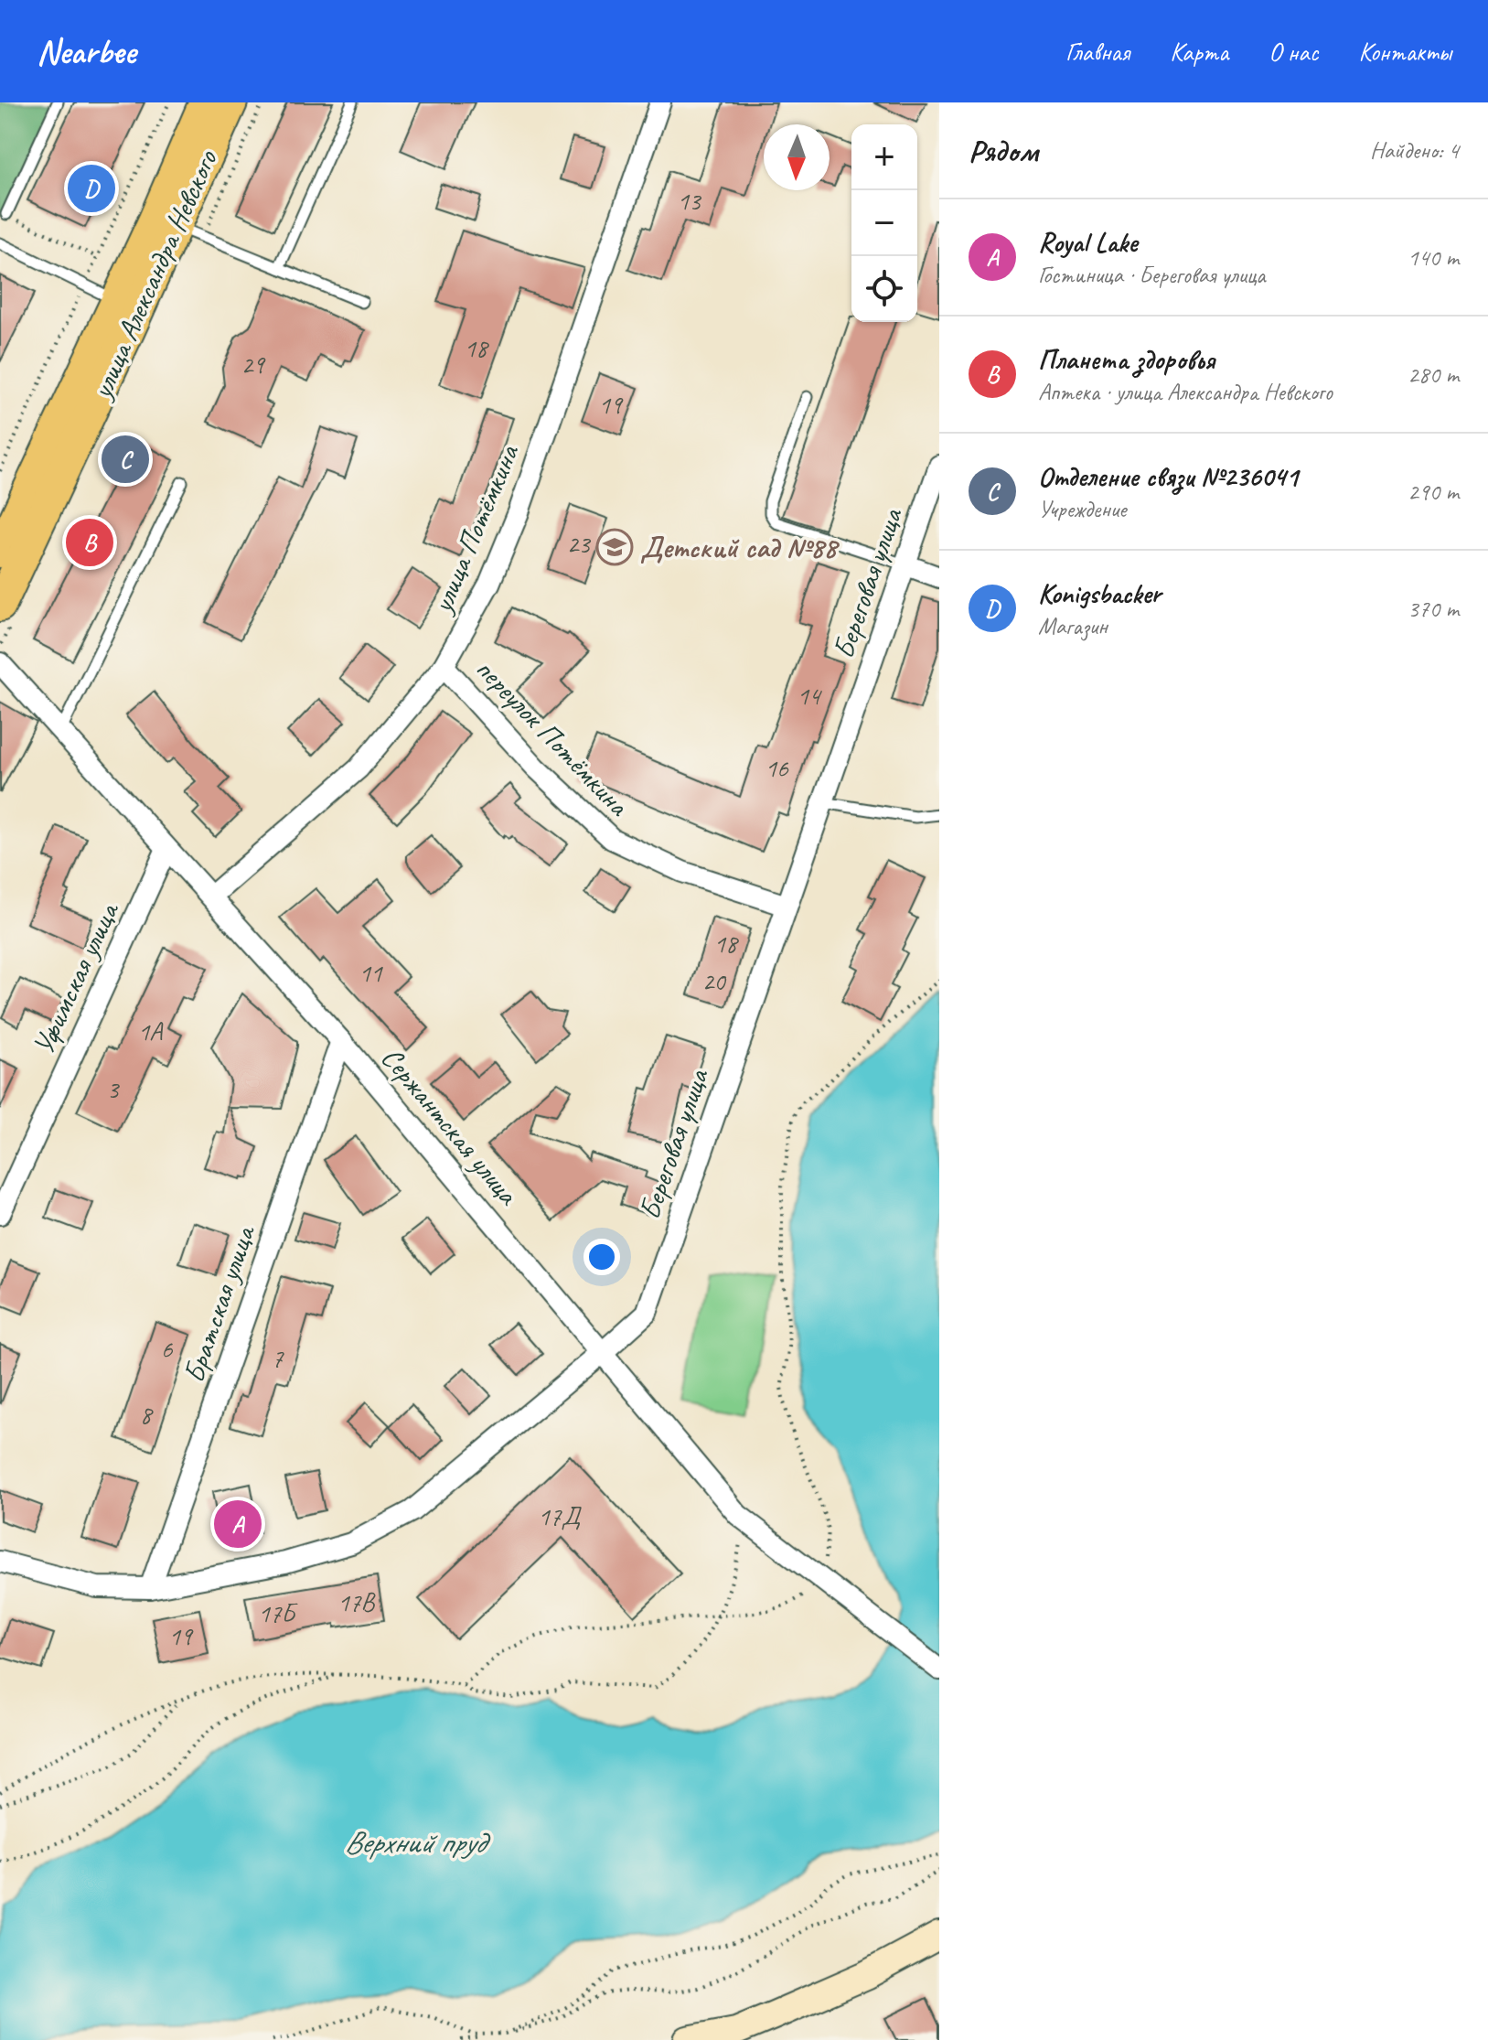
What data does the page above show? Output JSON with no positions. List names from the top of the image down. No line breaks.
{"streets":{"main road":["улица Александра Невского"],"street":["улица Потёмкина","Береговая улица","переулок Потёмкина","Уфимская улица","Сержантская улица","Братская улица"]},"crossings":[["улица Потёмкина","переулок Потёмкина"],["улица Потёмкина","Сержантская улица"],["Береговая улица","переулок Потёмкина"],["Береговая улица","Сержантская улица"],["Береговая улица","Братская улица"],["Уфимская улица","Сержантская улица"],["Сержантская улица","Братская улица"]],"water":["Верхний пруд"],"places":{"school or university":["Детский сад №88"]},"house_numbers":["13","18","29","19","23","14","16","18","11","20","1А","3","6","7","8","17Д","17В","17Б","19"],"north":"bottom","page":{"header":"Nearbee","nav":["Главная","Карта","О нас","Контакты"],"heading":["Рядом","Найдено: 4"],"map_buttons":["+","−"],"pins":["D","C","B","A"],"list":[{"mark":"A","name":"Royal Lake","note":"Гостиница · Береговая улица","value":"140 m"},{"mark":"B","name":"Планета здоровья","note":"Аптека · улица Александра Невского","value":"280 m"},{"mark":"C","name":"Отделение связи №236041","note":"Учреждение","value":"290 m"},{"mark":"D","name":"Konigsbacker","note":"Магазин","value":"370 m"}]}}
